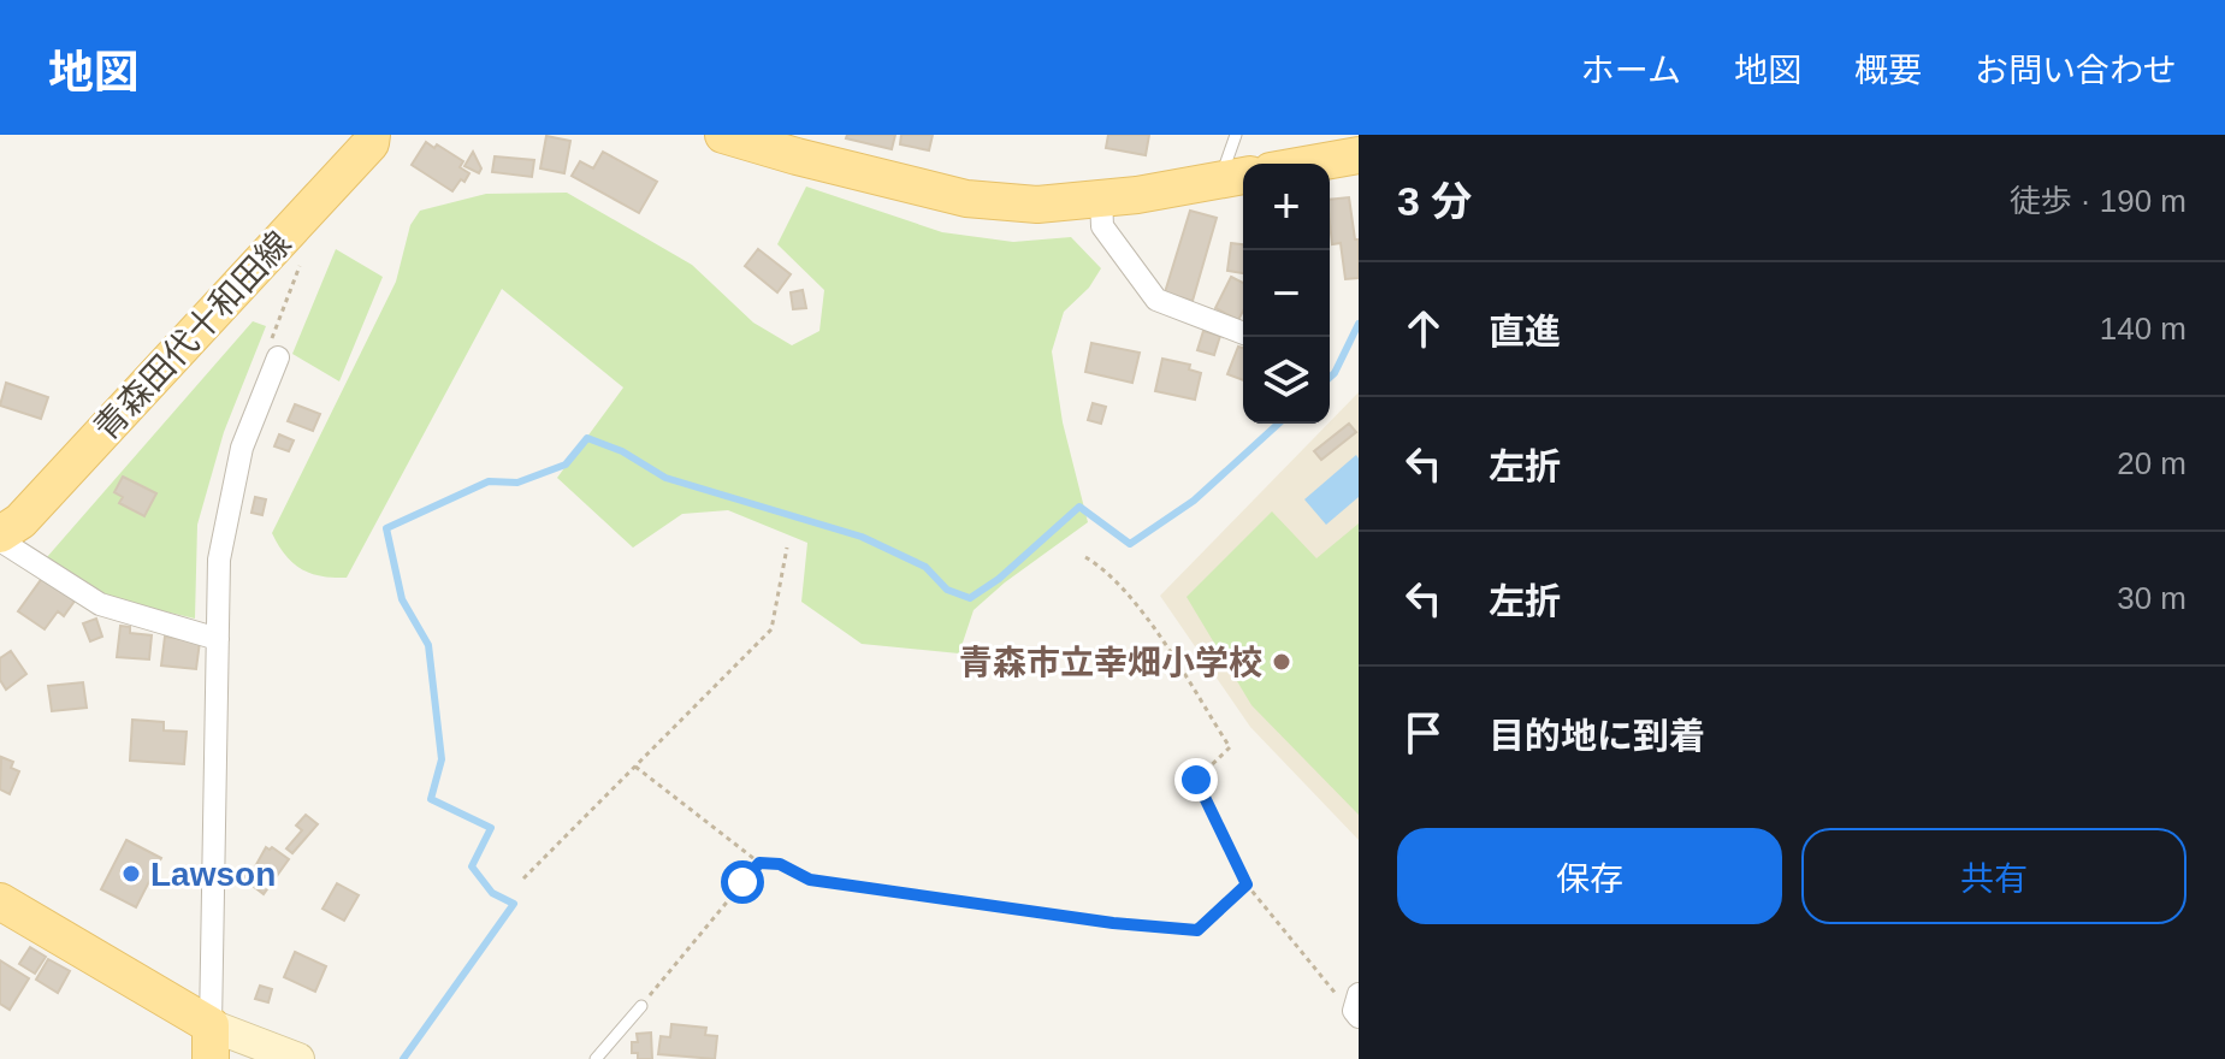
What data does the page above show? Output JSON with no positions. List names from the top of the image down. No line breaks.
{"streets":{"main road":["青森田代十和田線"]},"places":["青森市立幸畑小学校","Lawson"],"page":{"header":"地図","nav":["ホーム","地図","概要","お問い合わせ"],"heading":["3 分","徒歩 · 190 m"],"map_buttons":["+","−"],"list":[["直進","140 m"],["左折","20 m"],["左折","30 m"],"目的地に到着"],"buttons":["保存","共有"]}}
